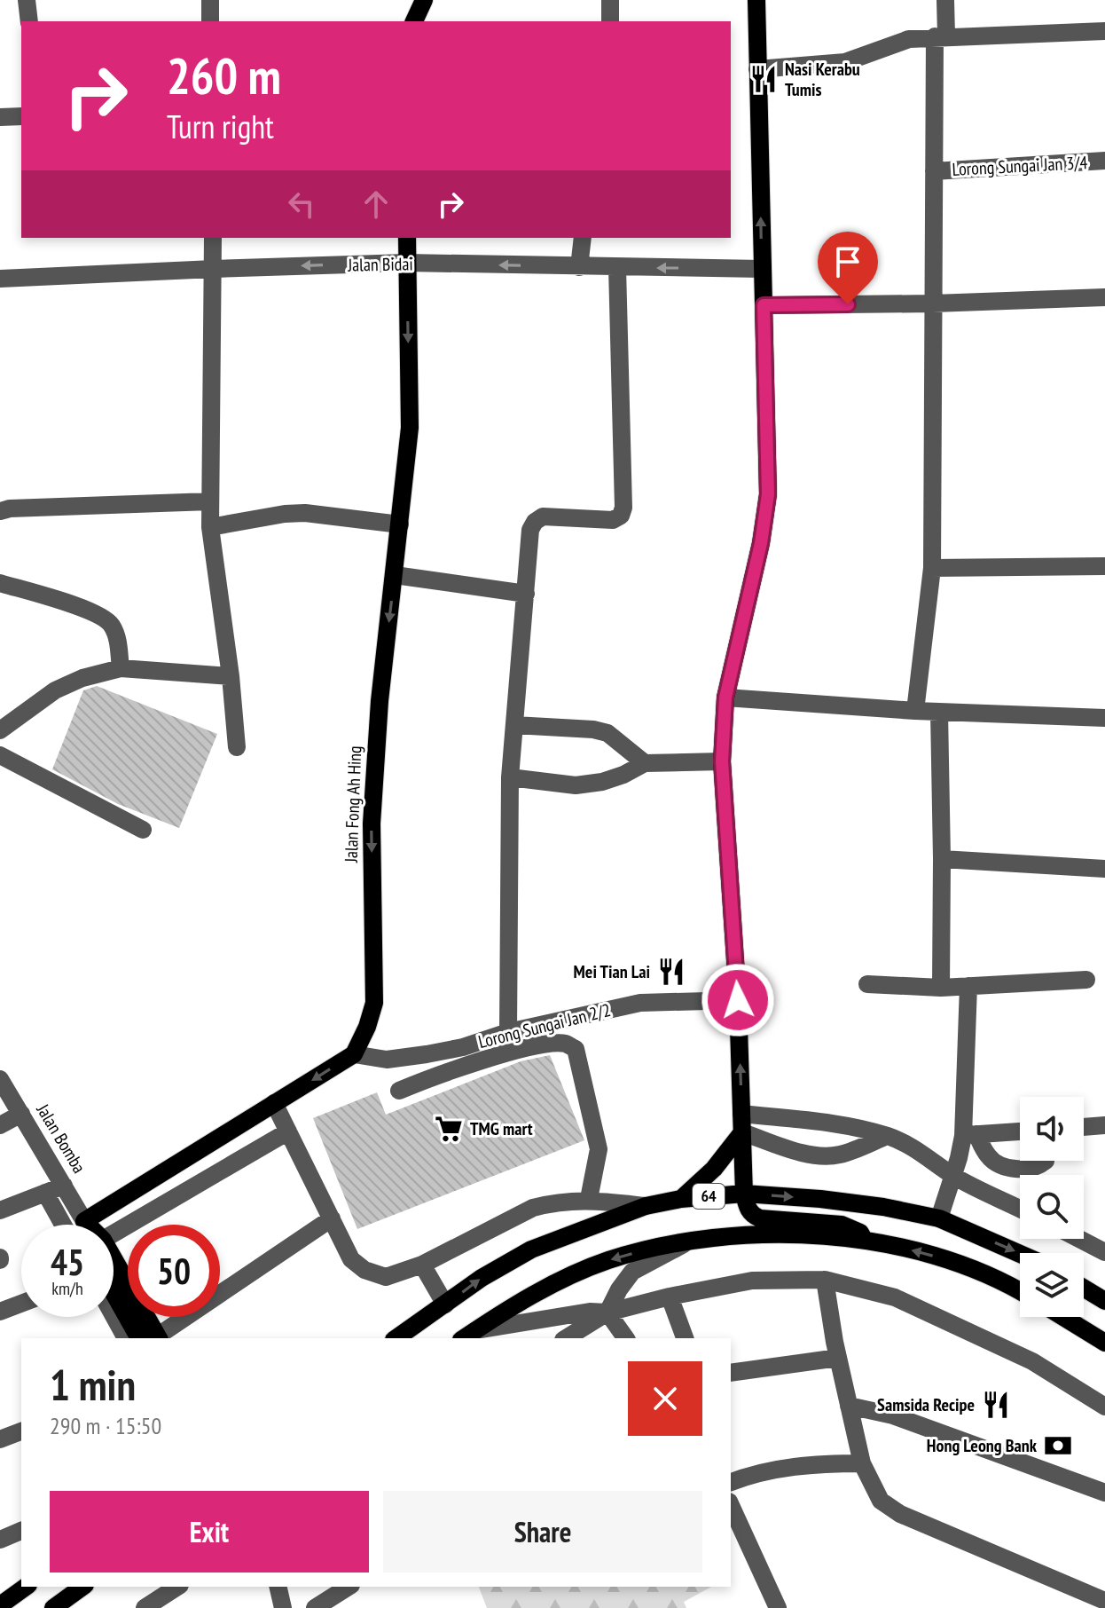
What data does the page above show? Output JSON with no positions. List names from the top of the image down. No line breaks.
{"streets":{"main road":["Jalan Fong Ah Hing","Jalan Bomba","64"],"street":["Lorong Sungai Jan 3/4","Jalan Bidai","Lorong Sungai Jan 2/2"]},"crossings":[["Jalan Bidai","Jalan Fong Ah Hing"],["Jalan Fong Ah Hing","Lorong Sungai Jan 2/2"]],"one_way":["Jalan Bidai","Jalan Fong Ah Hing"],"places":{"restaurant":["Nasi Kerabu Tumis","Mei Tian Lai","Samsida Recipe"],"supermarket":["TMG mart"],"bank":["Hong Leong Bank"]},"page":{"turn":["260 m","Turn right"],"speed":"45 km/h","limit":"50","heading":["1 min","290 m · 15:50"],"buttons":["Exit","Share"]}}
